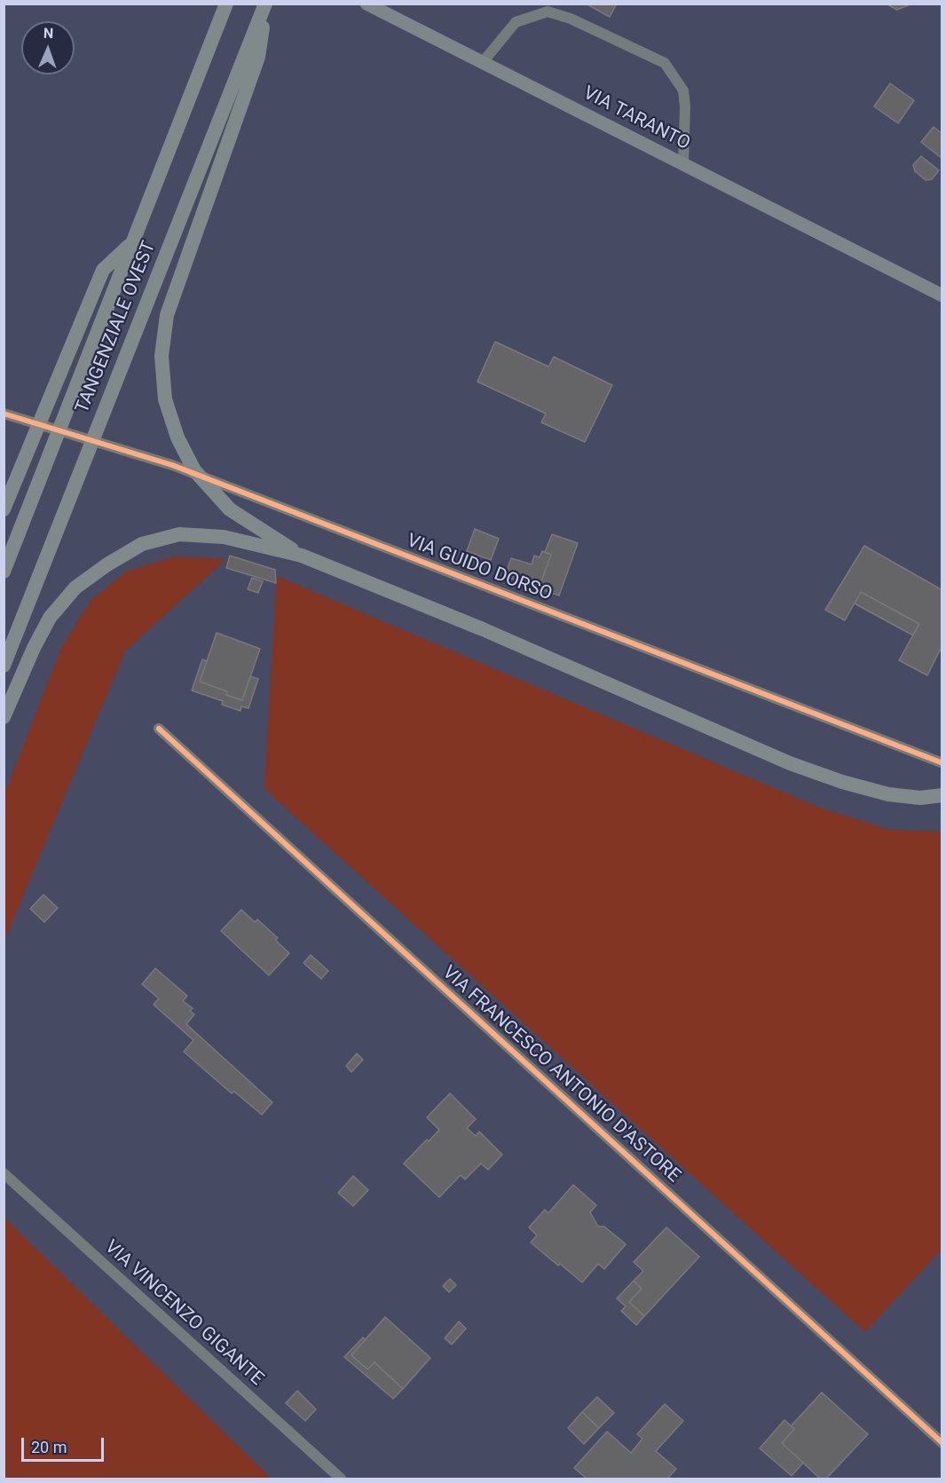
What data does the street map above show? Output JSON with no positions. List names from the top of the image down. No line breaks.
{"streets":{"highway":["TANGENZIALE OVEST"],"main road":["VIA TARANTO"],"street":["VIA GUIDO DORSO","VIA FRANCESCO ANTONIO D'ASTORE","VIA VINCENZO GIGANTE"]},"scale_bar":"20 m","north":"top"}
